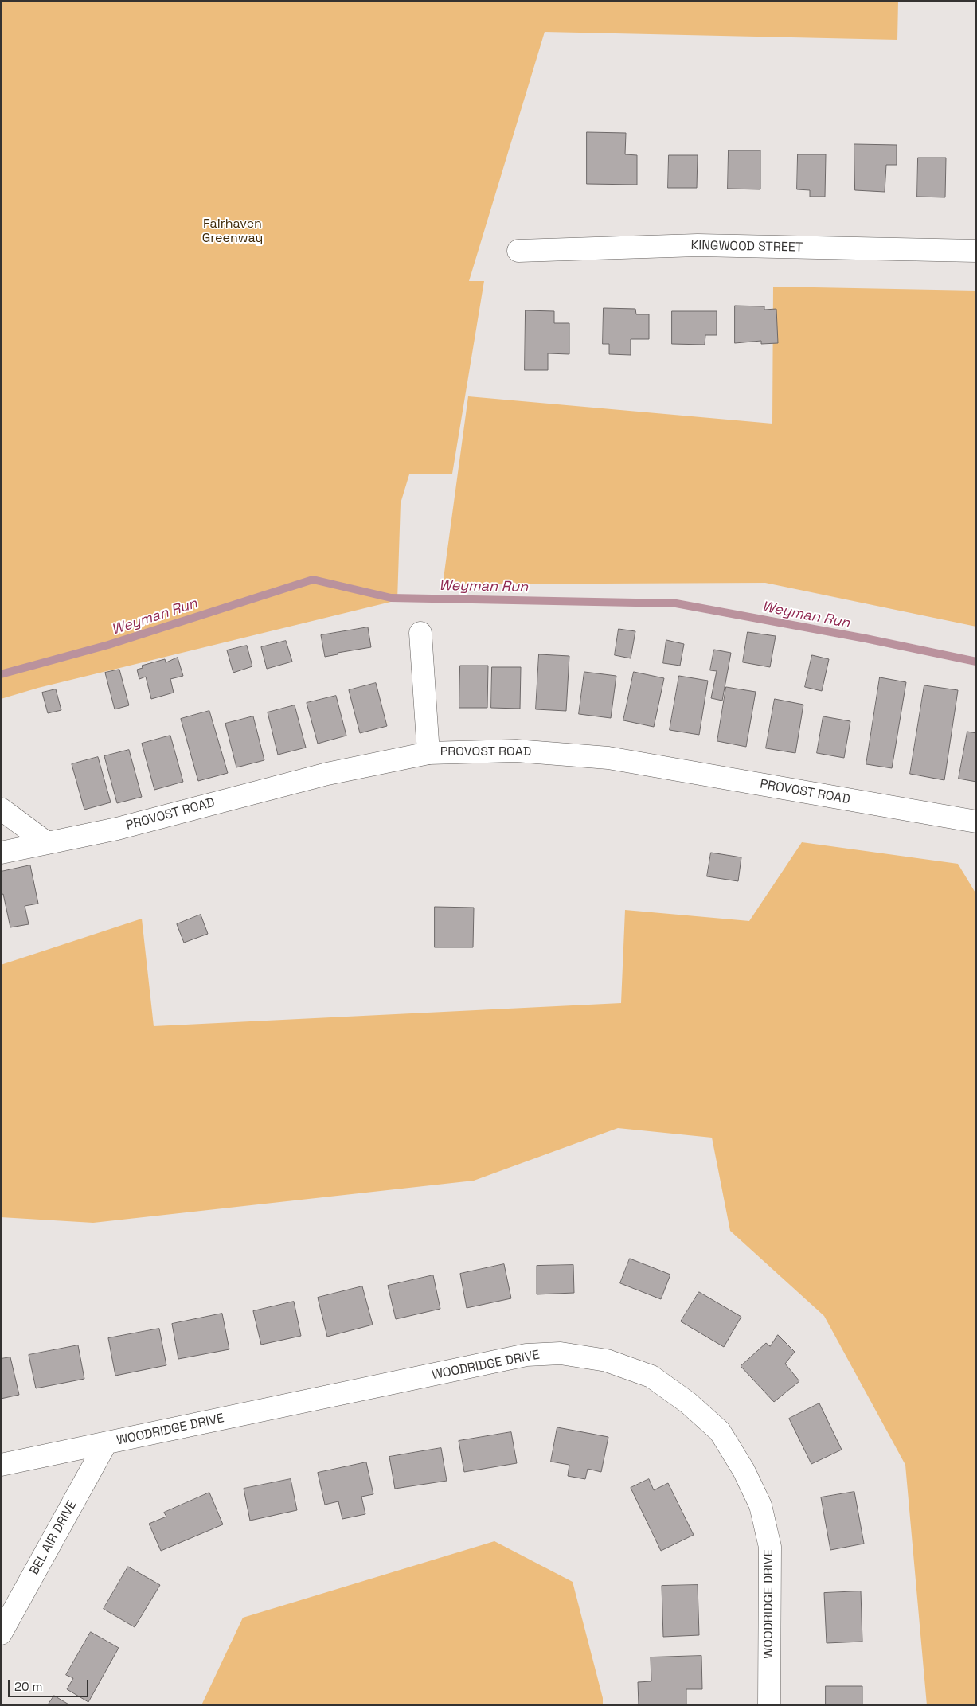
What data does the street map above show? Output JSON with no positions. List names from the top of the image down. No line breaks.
{"streets":{"street":["KINGWOOD STREET","PROVOST ROAD","WOODRIDGE DRIVE","BEL AIR DRIVE"]},"crossings":[["WOODRIDGE DRIVE","BEL AIR DRIVE"]],"water":["Weyman Run"],"parks":["Fairhaven Greenway"],"scale_bar":"20 m"}
